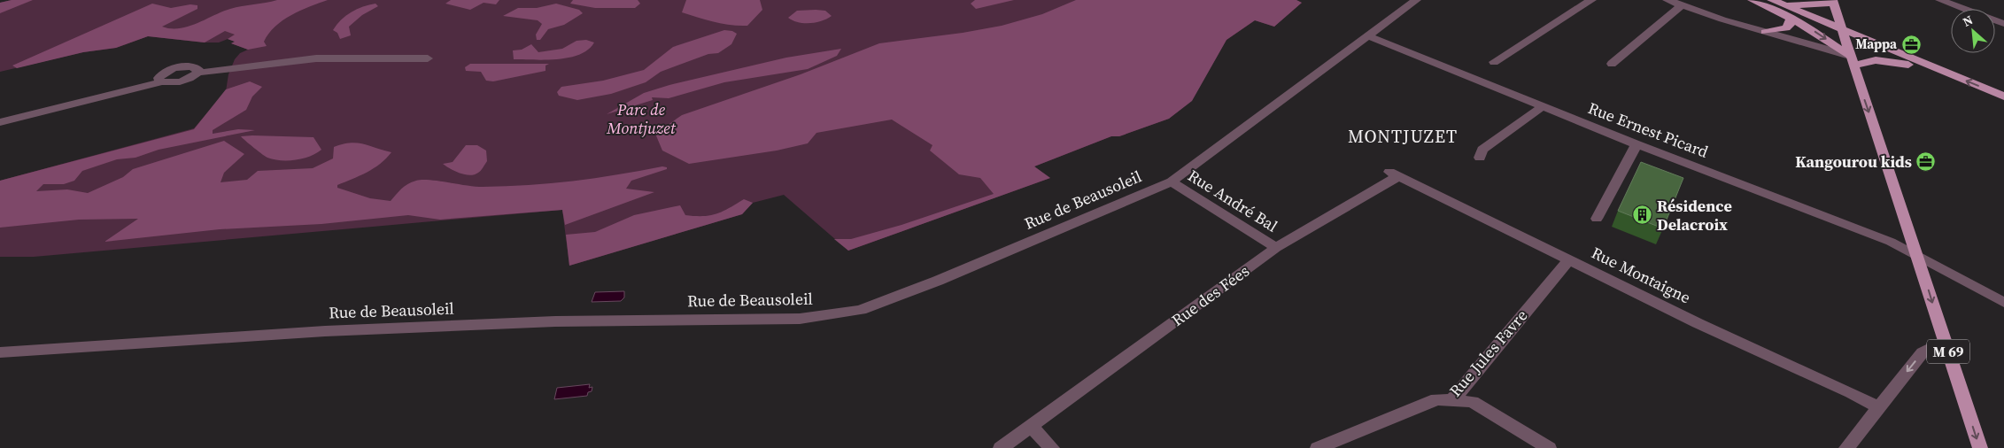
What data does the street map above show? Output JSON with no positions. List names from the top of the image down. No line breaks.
{"streets":{"main road":["M 69"],"street":["Rue Ernest Picard","Rue de Beausoleil","Rue André Bal","Rue Montaigne","Rue des Fées","Rue Jules Favre"]},"crossings":[["Rue Ernest Picard","Rue de Beausoleil"],["Rue Ernest Picard","M 69"],["Rue de Beausoleil","Rue André Bal"],["Rue André Bal","Rue des Fées"],["Rue Montaigne","Rue des Fées"],["Rue Montaigne","Rue Jules Favre"]],"districts":["MONTJUZET"],"parks":["Parc de Montjuzet"],"places":{"office":["Mappa","Kangourou kids"],"building":["Résidence Delacroix"]},"north":"top left"}
